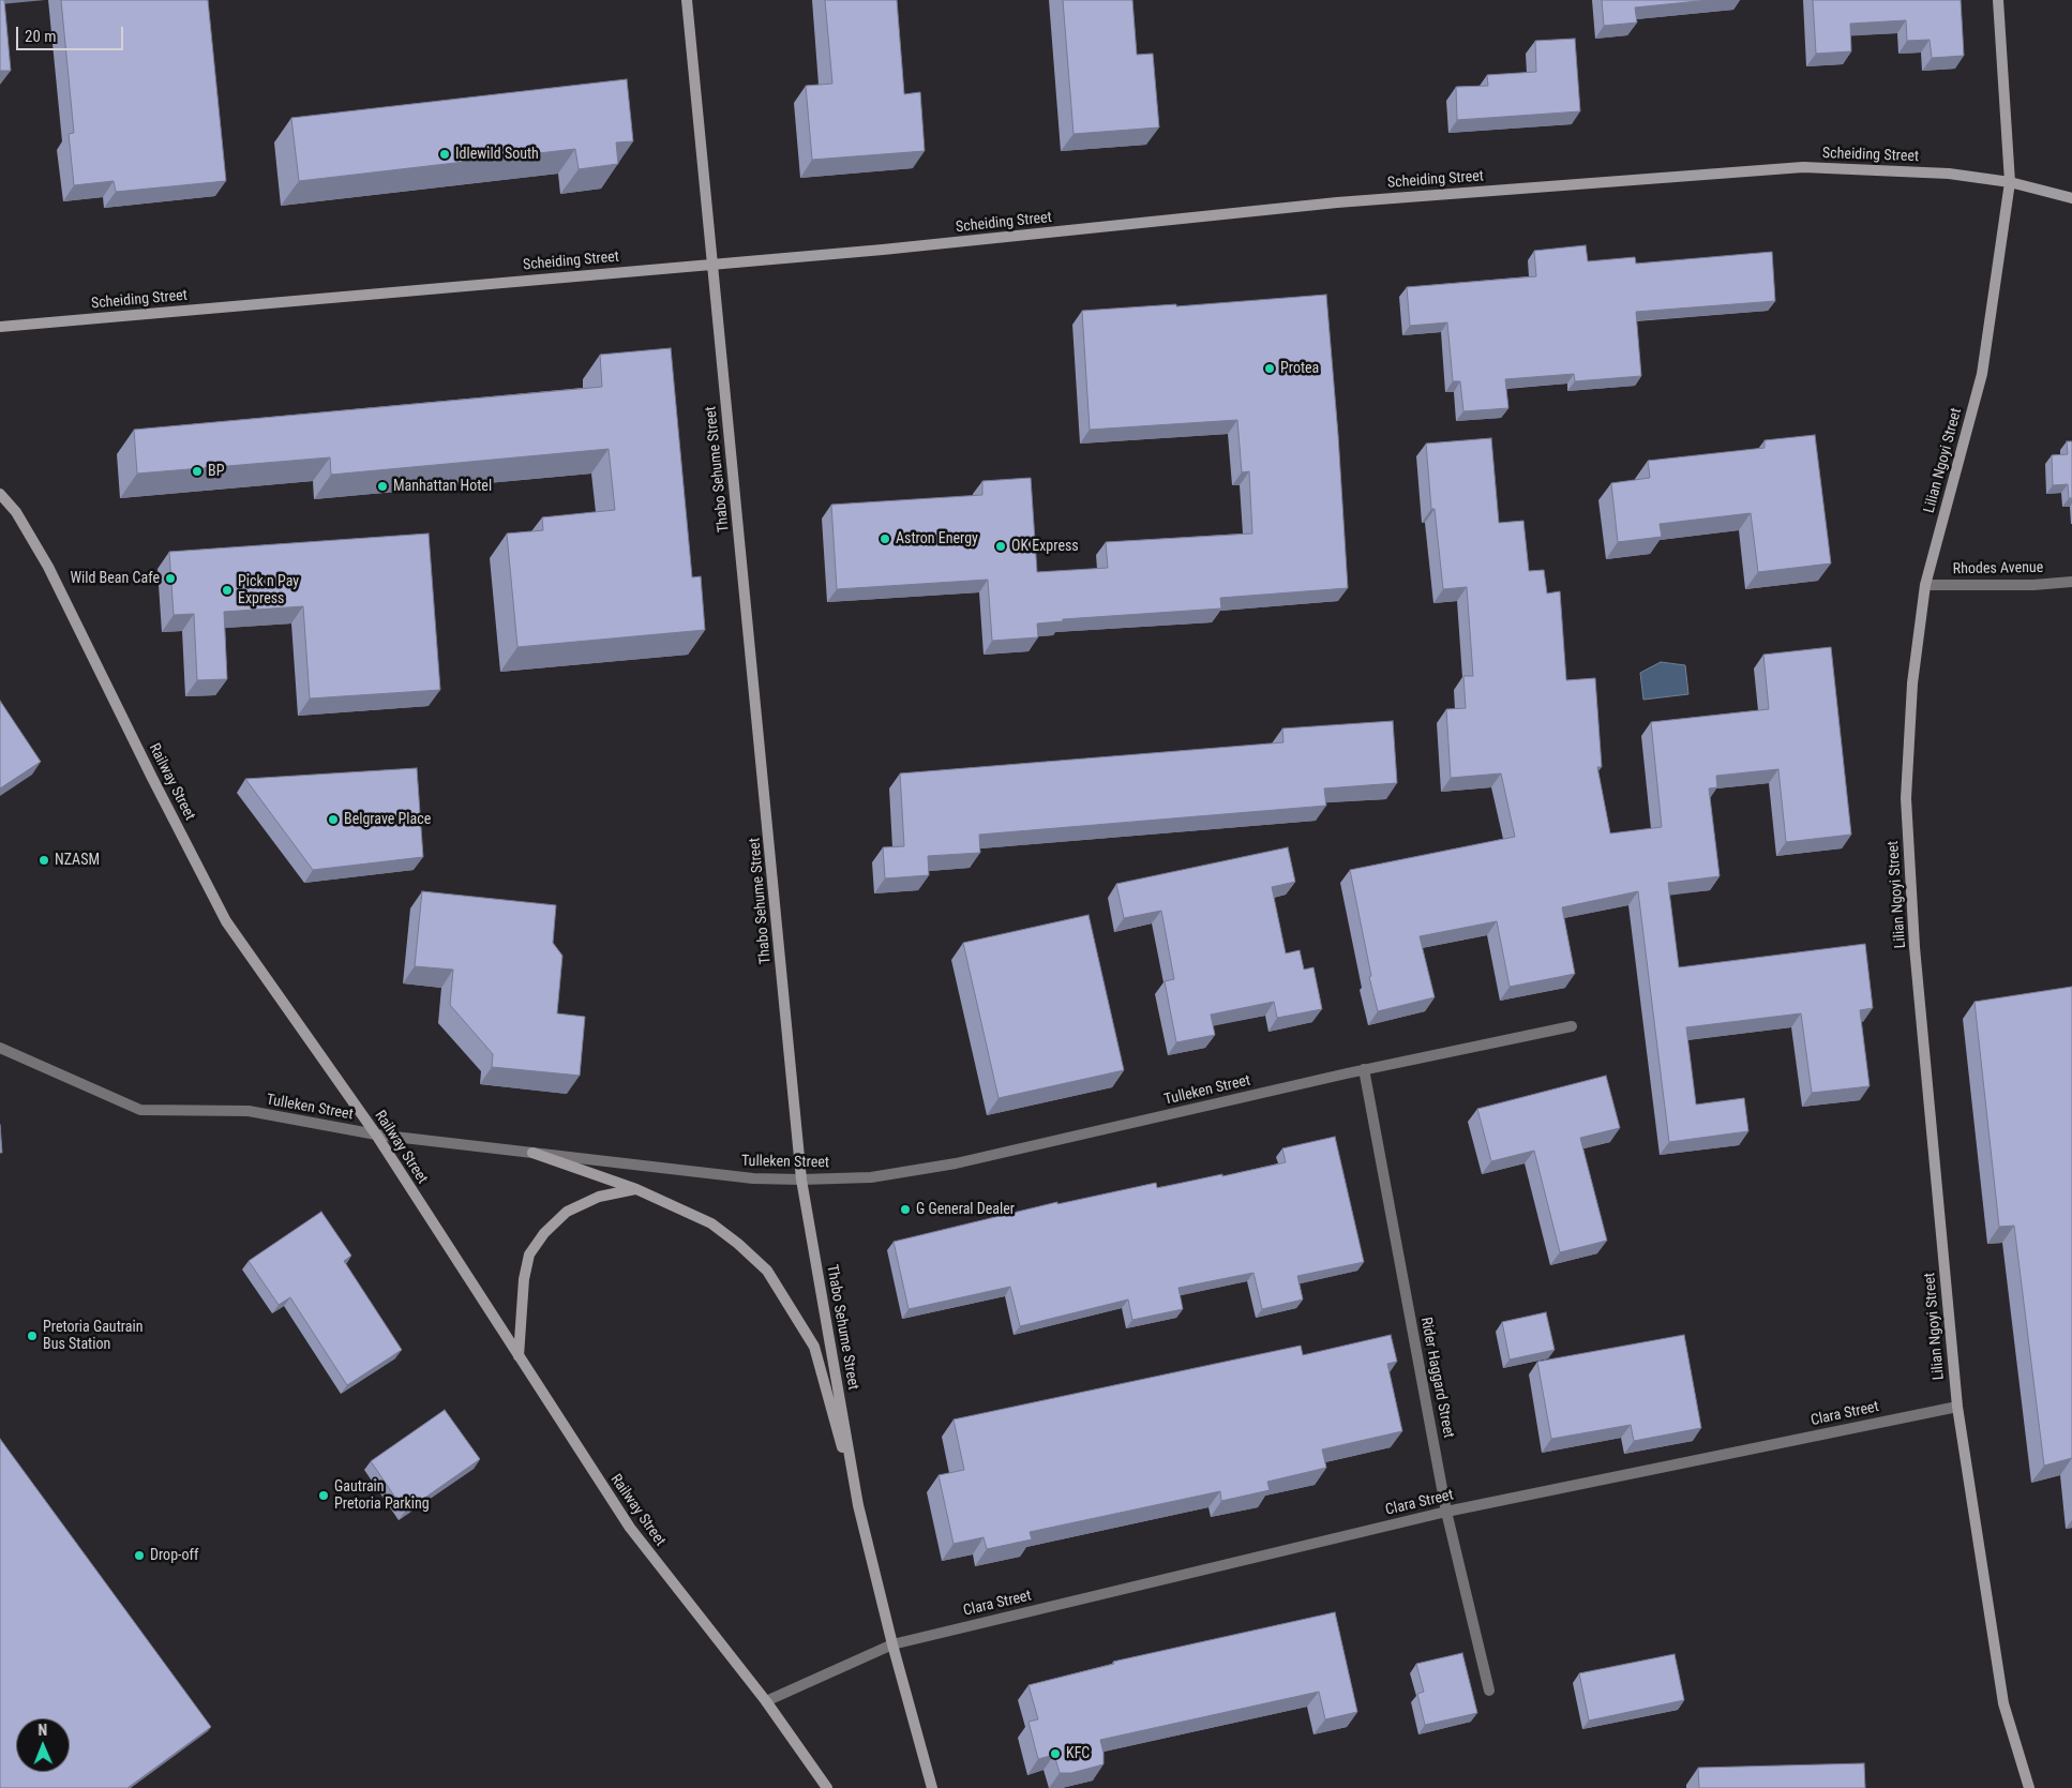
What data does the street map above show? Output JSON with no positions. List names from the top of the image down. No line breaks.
{"streets":{"main road":["Scheiding Street","Lilian Ngoyi Street","Thabo Sehume Street","Railway Street"],"street":["Rhodes Avenue","Tulleken Street","Rider Haggard Street","Clara Street"]},"crossings":[["Scheiding Street","Lilian Ngoyi Street"],["Scheiding Street","Thabo Sehume Street"],["Lilian Ngoyi Street","Rhodes Avenue"],["Lilian Ngoyi Street","Clara Street"],["Thabo Sehume Street","Tulleken Street"],["Thabo Sehume Street","Clara Street"],["Railway Street","Tulleken Street"],["Railway Street","Clara Street"],["Tulleken Street","Rider Haggard Street"],["Rider Haggard Street","Clara Street"]],"places":["Idlewild South","Protea","BP","Manhattan Hotel","Astron Energy","OK Express","Wild Bean Cafe","Pick n Pay Express","Belgrave Place","NZASM","G General Dealer","Pretoria Gautrain Bus Station","Gautrain Pretoria Parking","Drop-off","KFC"],"scale_bar":"20 m","north":"top"}
